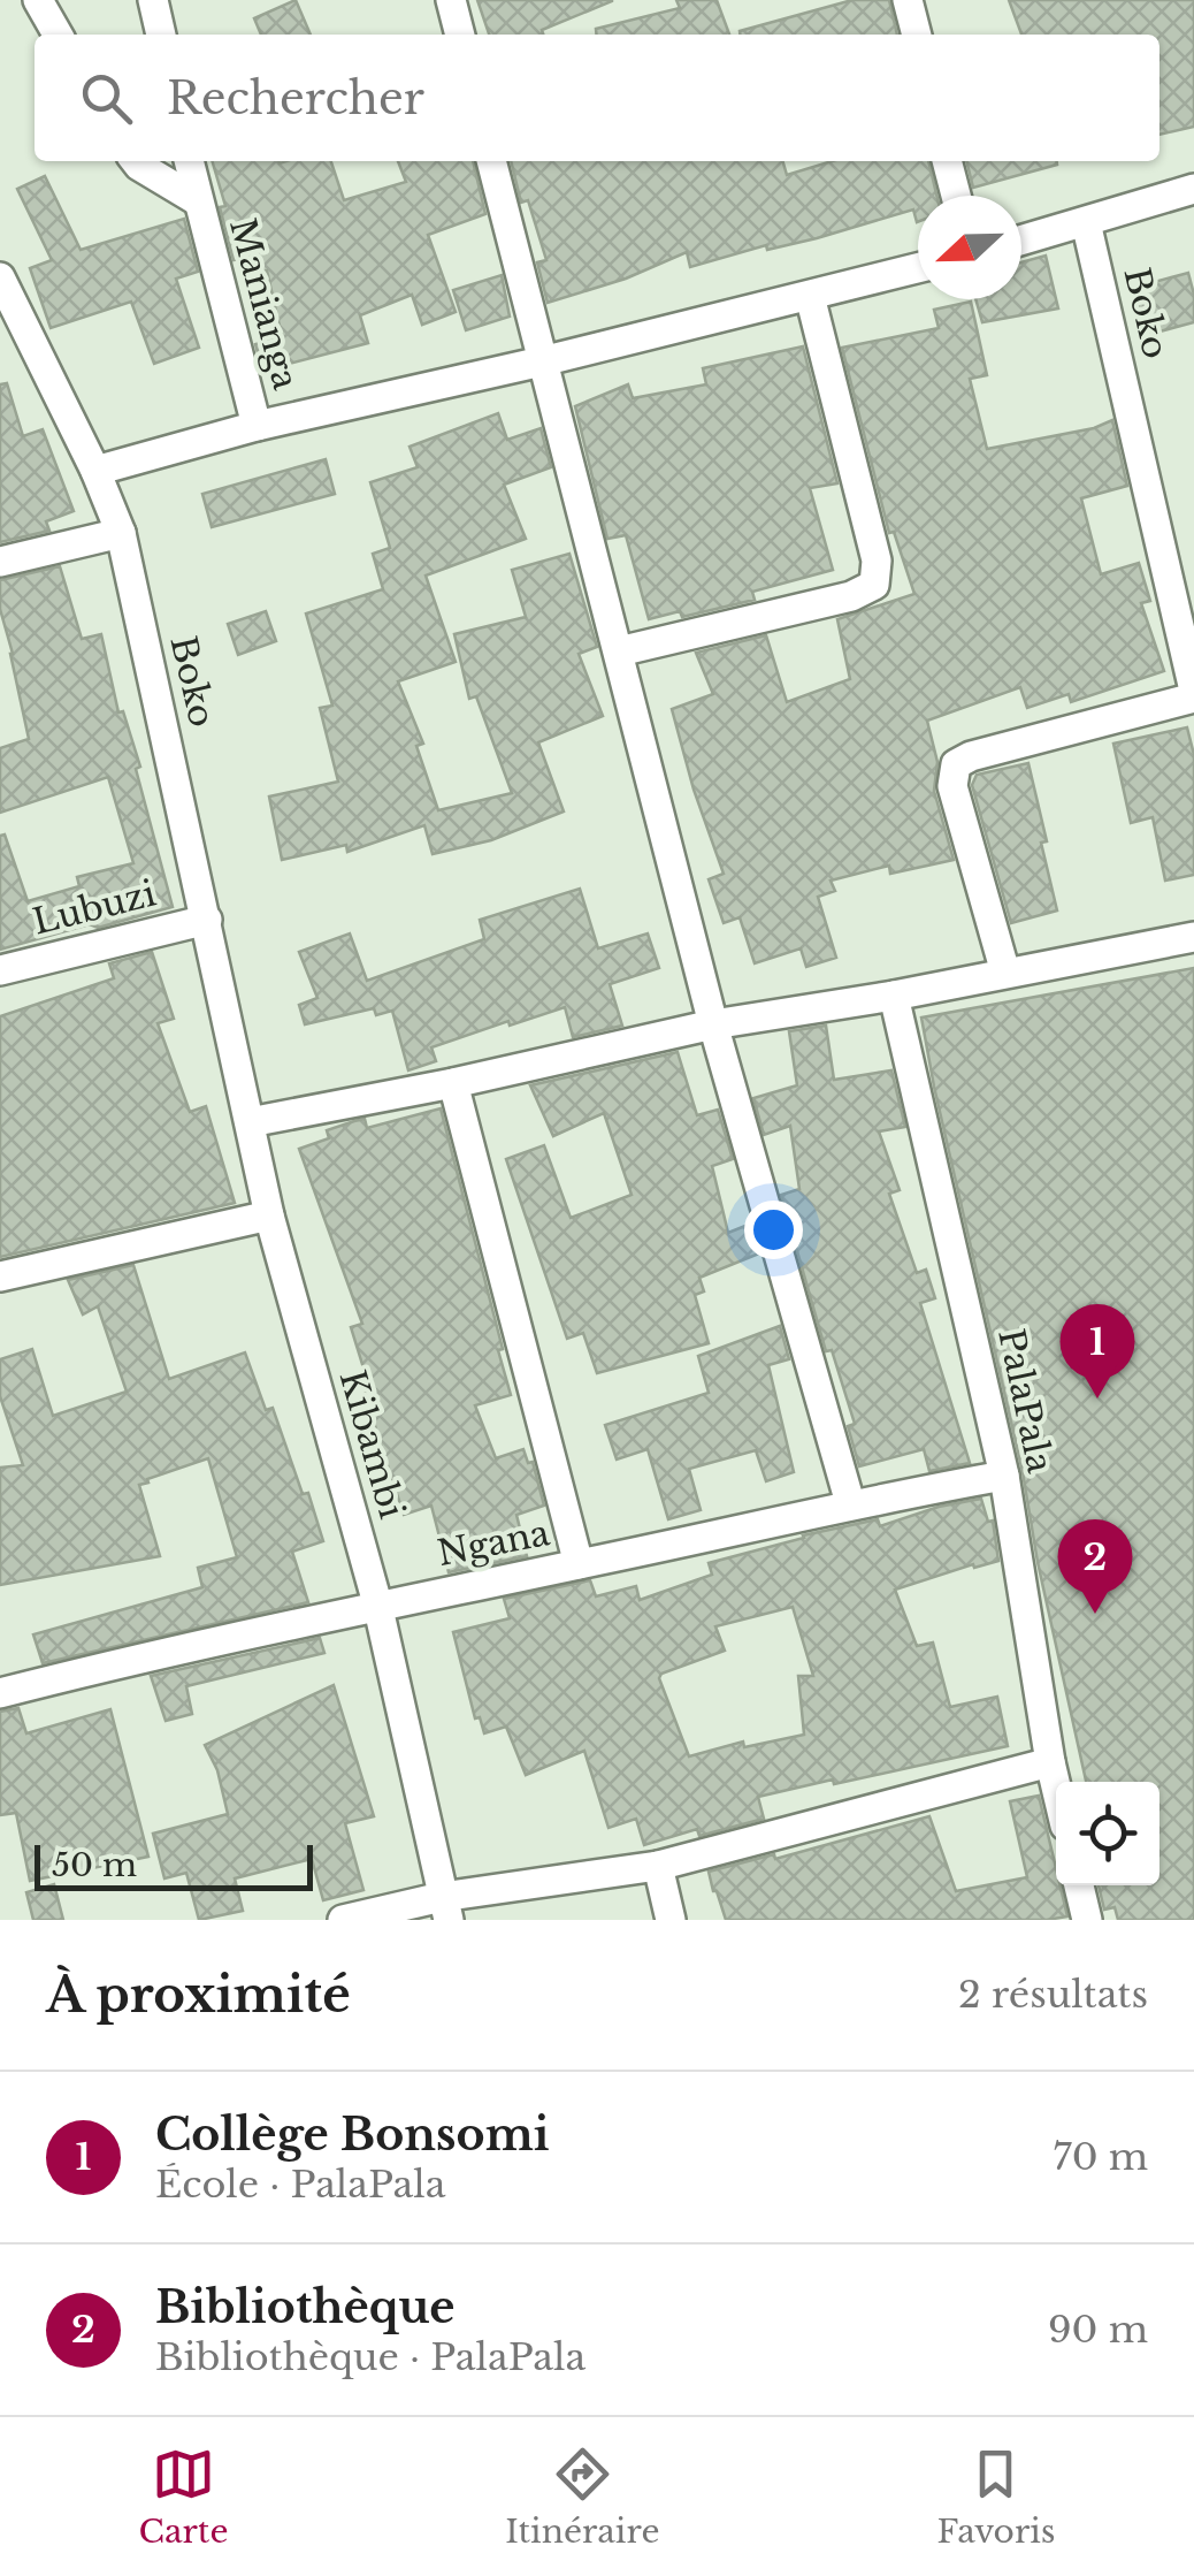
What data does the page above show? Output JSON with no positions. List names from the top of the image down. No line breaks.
{"streets":{"street":["Manianga","Boko","Lubuzi","PalaPala","Kibambi","Ngana"]},"crossings":[["Boko","Lubuzi"],["Boko","Kibambi"],["PalaPala","Ngana"],["Kibambi","Ngana"]],"scale_bar":"50 m","north":"left","page":{"search":"Rechercher","pins":["1","2"],"scale":"50 m","heading":["À proximité","2 résultats"],"list":[{"mark":"1","name":"Collège Bonsomi","note":"École · PalaPala","value":"70 m"},{"mark":"2","name":"Bibliothèque","note":"Bibliothèque · PalaPala","value":"90 m"}],"nav":["Carte","Itinéraire","Favoris"]}}
